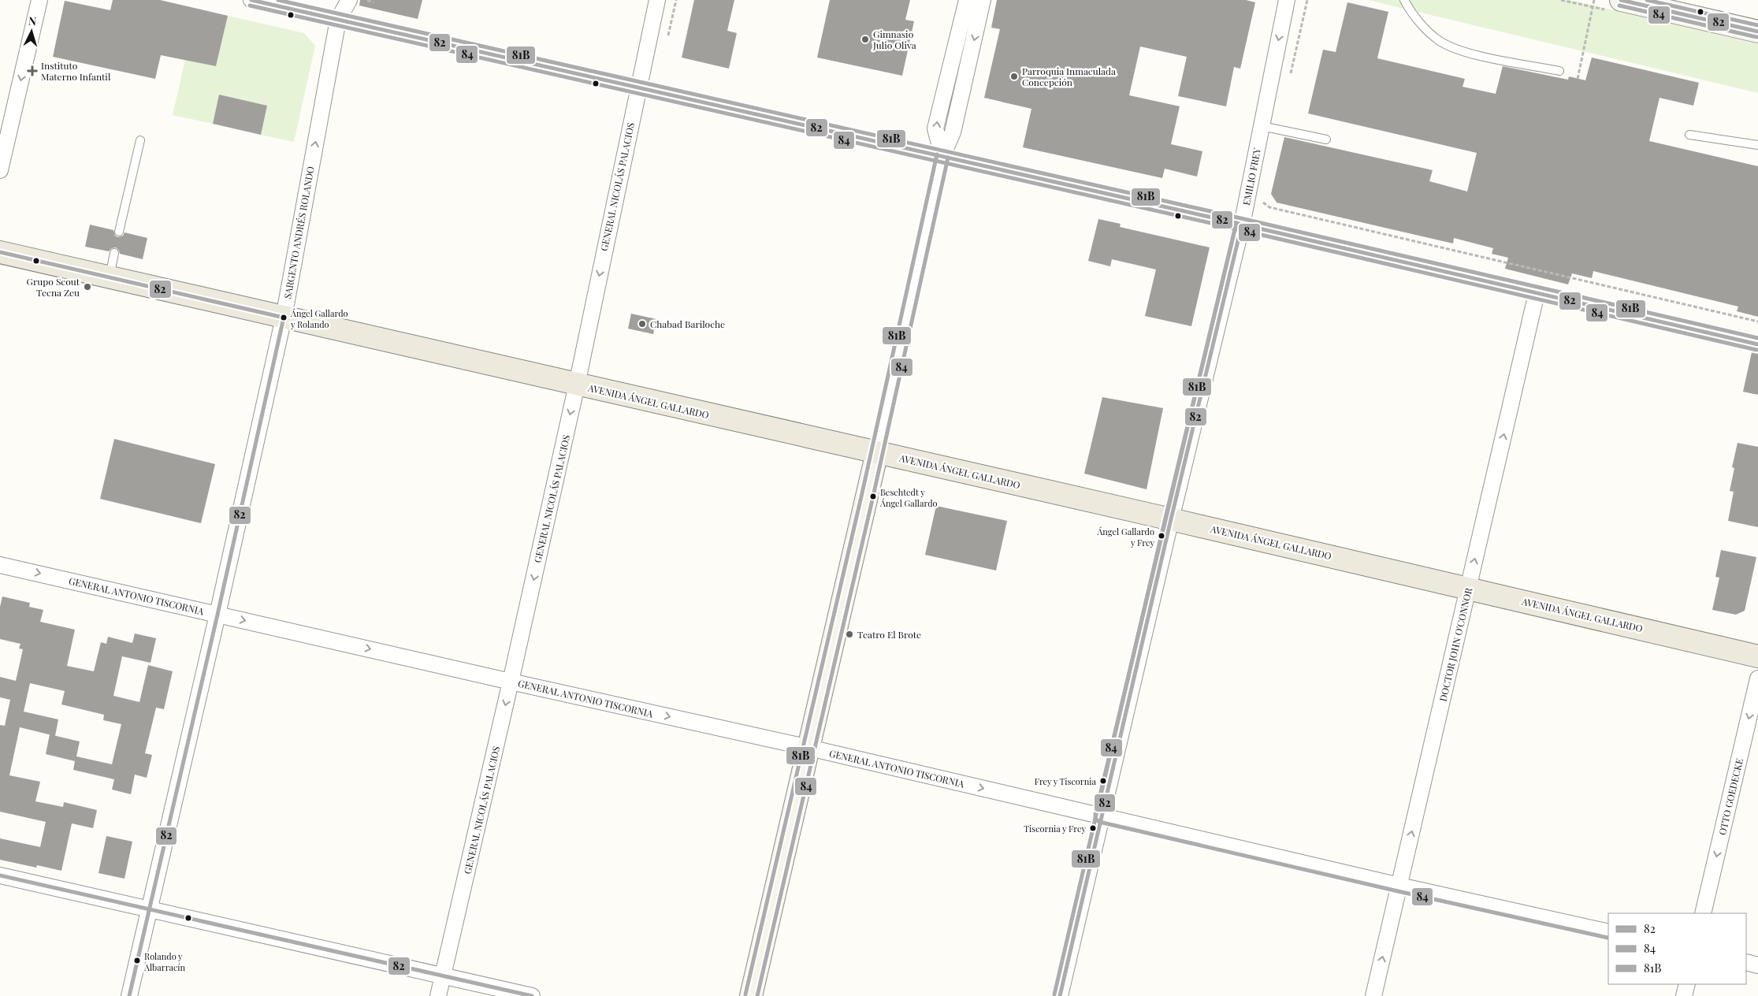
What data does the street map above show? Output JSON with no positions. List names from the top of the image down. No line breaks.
{"streets":{"main road":["AVENIDA ÁNGEL GALLARDO"],"street":["EMILIO FREY","GENERAL NICOLÁS PALACIOS","SARGENTO ANDRÉS ROLANDO","GENERAL ANTONIO TISCORNIA","DOCTOR JOHN O'CONNOR","OTTO GOEDECKE"]},"crossings":[["EMILIO FREY","AVENIDA ÁNGEL GALLARDO"],["EMILIO FREY","GENERAL ANTONIO TISCORNIA"],["GENERAL NICOLÁS PALACIOS","AVENIDA ÁNGEL GALLARDO"],["GENERAL NICOLÁS PALACIOS","GENERAL ANTONIO TISCORNIA"],["SARGENTO ANDRÉS ROLANDO","AVENIDA ÁNGEL GALLARDO"],["SARGENTO ANDRÉS ROLANDO","GENERAL ANTONIO TISCORNIA"],["AVENIDA ÁNGEL GALLARDO","DOCTOR JOHN O'CONNOR"],["GENERAL ANTONIO TISCORNIA","DOCTOR JOHN O'CONNOR"]],"one_way":["GENERAL NICOLÁS PALACIOS","GENERAL ANTONIO TISCORNIA","DOCTOR JOHN O'CONNOR","OTTO GOEDECKE"],"places":{"other":["Gimnasio Julio Oliva","Parroquia Inmaculada Concepción","Grupo Scout Tecna Zeu","Ángel Gallardo y Rolando","Chabad Bariloche","Beschtedt y Ángel Gallardo","Ángel Gallardo y Frey","Teatro El Brote","Frey y Tiscornia","Tiscornia y Frey","Rolando y Albarracín"],"health":["Instituto Materno Infantil"]},"lines":["transit line 82","transit line 81B","transit line 84"],"legend":["82","84","81B"],"north":"top"}
